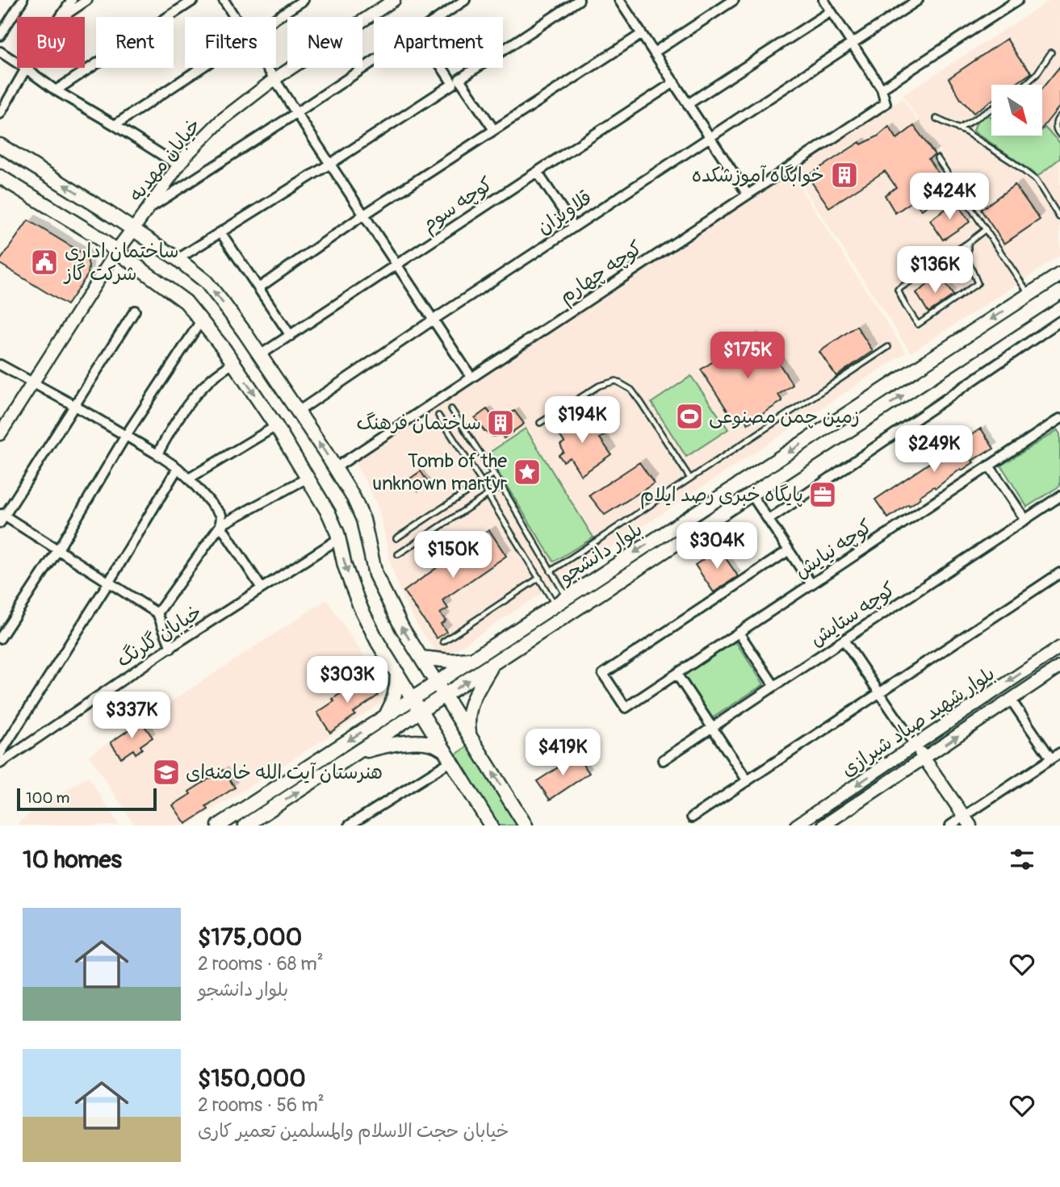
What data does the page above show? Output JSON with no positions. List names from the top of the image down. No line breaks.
{"streets":{"main road":["بلوار دانشجو"],"street":["خیابان مهدیه","کوچه سوم","قلاویزان","کوچه چهارم","كوچه نيايش","کوچه ستایش","خیابان گلرنگ","بلوار شهید صیاد شیرازی"]},"places":{"building":["خوابگاه آموزشکده","ساختمان فرهنگ"],"public building":["ساختمان اداری شرکت گاز"],"sports":["زمین چمن مصنوعی"],"place":["Tomb of the unknown martyr"],"office":["پایگاه خبری رصد ایلام"],"school or university":["هنرستان آیت الله خامنه‌ای"]},"scale_bar":"100 m","north":"bottom right","page":{"chip":["Buy","Rent","Filters","New","Apartment"],"price":["$424K","$136K","$175K","$194K","$249K","$304K","$150K","$303K","$337K","$419K"],"scale":"100 m","heading":"10 homes","list":[{"name":"$175,000","note":"2 rooms · 68 m² · بلوار دانشجو"},{"name":"$150,000","note":"2 rooms · 56 m² · خیابان حجت الاسلام والمسلمین تعمیر کاری"}]}}
